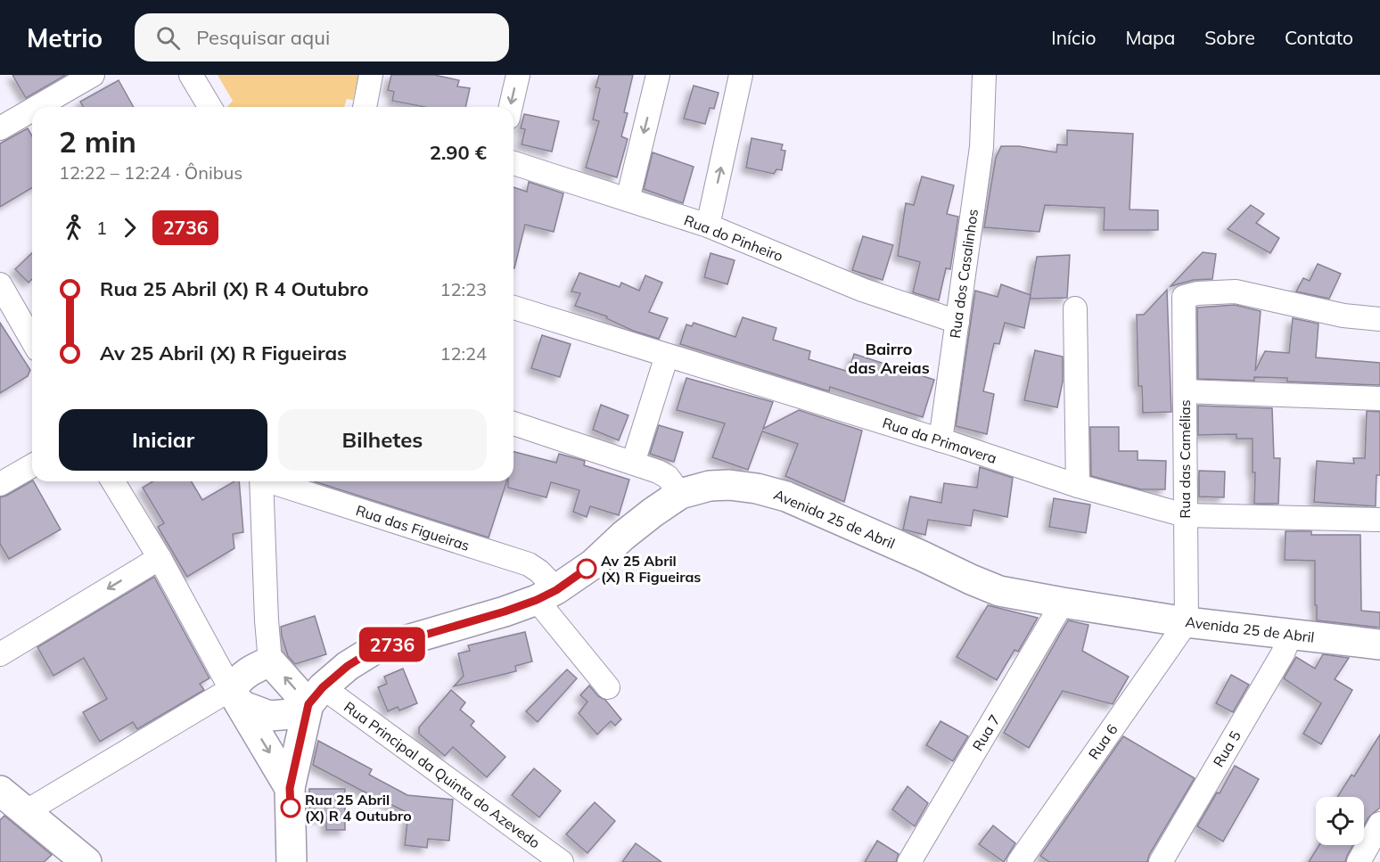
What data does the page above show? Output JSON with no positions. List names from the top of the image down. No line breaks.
{"streets":{"street":["Rua do Pinheiro","Rua dos Casalinhos","Rua da Primavera","Rua das Camélias","Avenida 25 de Abril","Rua das Figueiras","Rua 7","Rua 6","Rua 5","Rua Principal da Quinta do Azevedo"]},"crossings":[["Rua do Pinheiro","Rua dos Casalinhos"],["Rua dos Casalinhos","Rua da Primavera"],["Rua da Primavera","Rua das Camélias"],["Rua das Camélias","Avenida 25 de Abril"],["Rua das Camélias","Rua 6"],["Avenida 25 de Abril","Rua das Figueiras"],["Avenida 25 de Abril","Rua 7"],["Avenida 25 de Abril","Rua 6"],["Avenida 25 de Abril","Rua 5"],["Avenida 25 de Abril","Rua Principal da Quinta do Azevedo"]],"districts":["Bairro das Areias"],"places":["Av 25 Abril (X) R Figueiras","Rua 25 Abril (X) R 4 Outubro"],"lines":["bus line 2736"],"page":{"header":"Metrio","search":"Pesquisar aqui","nav":["Início","Mapa","Sobre","Contato"],"on_map":"2736","heading":["2 min","12:22 – 12:24 · Ônibus","2.90 €"],"legs":["1","2736"],"list":[{"name":"Rua 25 Abril (X) R 4 Outubro","value":"12:23"},{"name":"Av 25 Abril (X) R Figueiras","value":"12:24"}],"buttons":["Iniciar","Bilhetes"]}}
